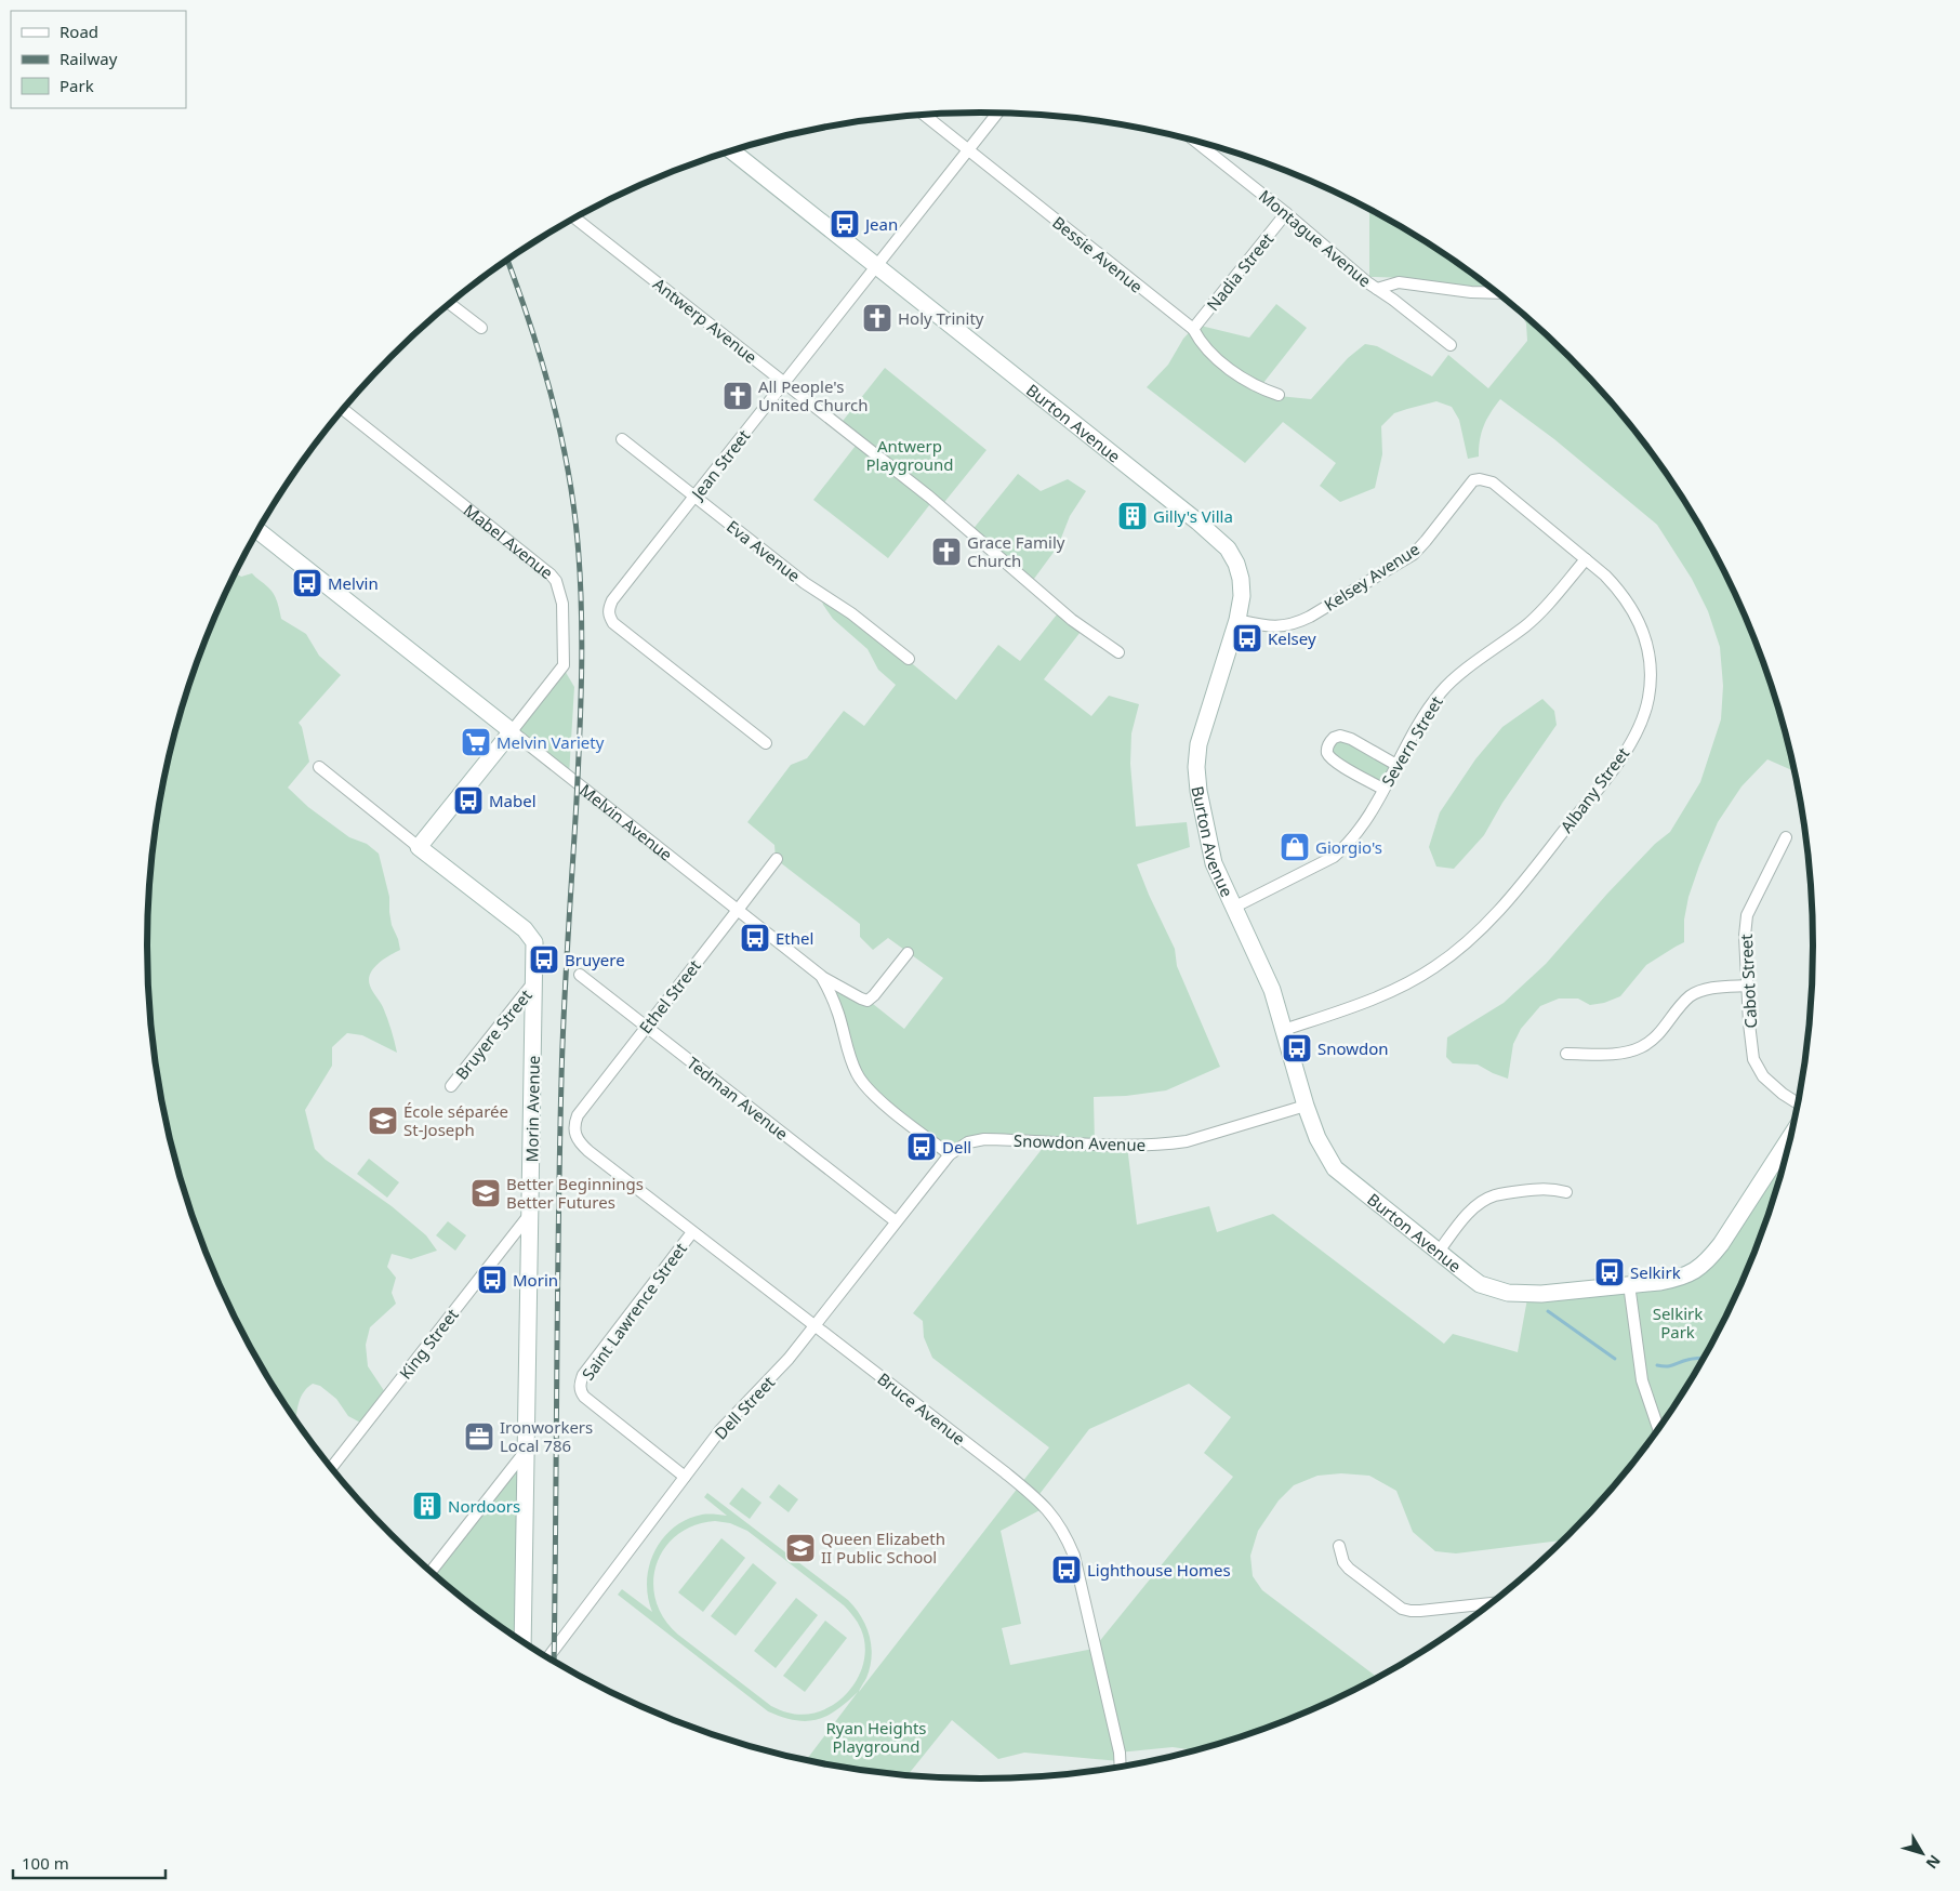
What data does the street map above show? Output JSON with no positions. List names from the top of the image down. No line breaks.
{"streets":{"street":["Montague Avenue","Bessie Avenue","Nadia Street","Antwerp Avenue","Burton Avenue","Jean Street","Mabel Avenue","Eva Avenue","Kelsey Avenue","Severn Street","Albany Street","Melvin Avenue","Cabot Street","Ethel Street","Bruyere Street","Tedman Avenue","Morin Avenue","Snowdon Avenue","Saint Lawrence Street","King Street","Dell Street","Bruce Avenue"]},"crossings":[["Montague Avenue","Nadia Street"],["Bessie Avenue","Nadia Street"],["Bessie Avenue","Jean Street"],["Antwerp Avenue","Jean Street"],["Burton Avenue","Jean Street"],["Burton Avenue","Kelsey Avenue"],["Burton Avenue","Severn Street"],["Burton Avenue","Albany Street"],["Burton Avenue","Snowdon Avenue"],["Jean Street","Eva Avenue"],["Mabel Avenue","Melvin Avenue"],["Mabel Avenue","Morin Avenue"],["Kelsey Avenue","Albany Street"],["Severn Street","Albany Street"],["Melvin Avenue","Ethel Street"],["Melvin Avenue","Snowdon Avenue"],["Melvin Avenue","Dell Street"],["Ethel Street","Tedman Avenue"],["Ethel Street","Bruce Avenue"],["Bruyere Street","Morin Avenue"],["Tedman Avenue","Dell Street"],["Morin Avenue","King Street"],["Snowdon Avenue","Dell Street"],["Saint Lawrence Street","Dell Street"],["Saint Lawrence Street","Bruce Avenue"],["Dell Street","Bruce Avenue"]],"parks":["Antwerp Playground","Selkirk Park","Ryan Heights Playground"],"places":{"bus stop":["Jean","Melvin","Kelsey","Mabel","Ethel","Bruyere","Snowdon","Dell","Selkirk","Morin","Lighthouse Homes"],"church":["Holy Trinity","All People's United Church","Grace Family Church"],"building":["Gilly's Villa","Nordoors"],"supermarket":["Melvin Variety"],"shop":["Giorgio's"],"school or university":["École séparée St-Joseph","Better Beginnings Better Futures","Queen Elizabeth II Public School"],"office":["Ironworkers Local 786"]},"legend":["Road","Railway","Park"],"scale_bar":"100 m","north":"bottom right"}
